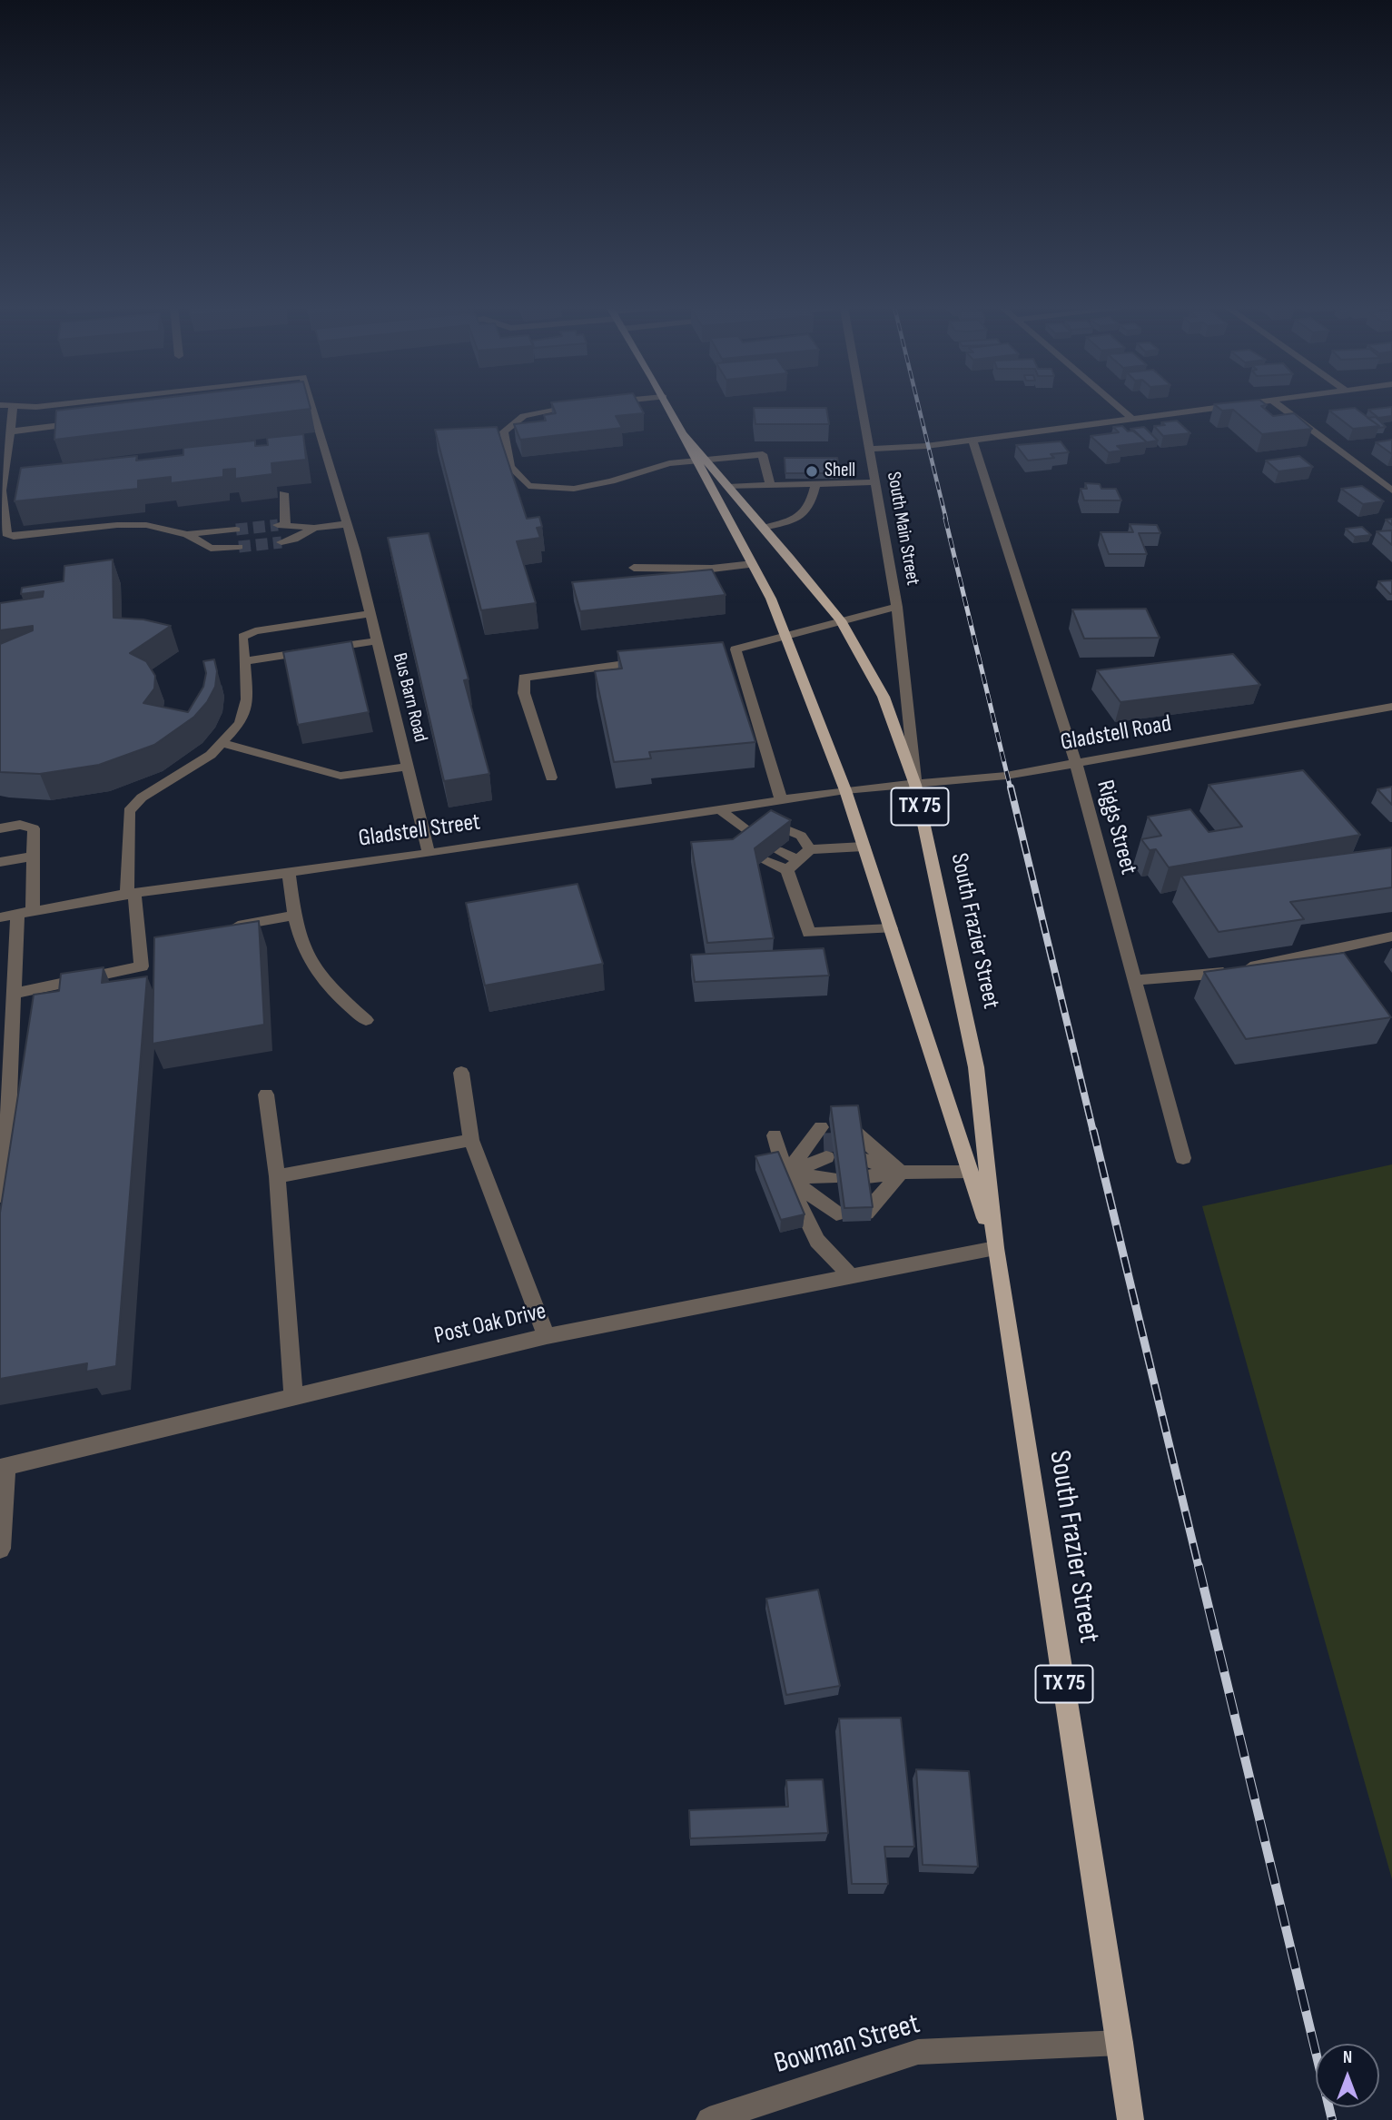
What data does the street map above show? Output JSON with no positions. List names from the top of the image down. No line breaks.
{"streets":{"main road":["TX 75","South Frazier Street"],"street":["South Main Street","Bus Barn Road","Gladstell Road","Riggs Street","Gladstell Street","Post Oak Drive","Bowman Street"]},"crossings":[["South Main Street","Gladstell Road"],["South Main Street","Gladstell Street"],["South Main Street","South Frazier Street"],["Bus Barn Road","Gladstell Street"],["Gladstell Road","Riggs Street"],["Gladstell Road","Gladstell Street"],["Gladstell Road","South Frazier Street"],["Gladstell Street","South Frazier Street"],["South Frazier Street","Post Oak Drive"],["South Frazier Street","Bowman Street"]],"places":["Shell"],"north":"top"}
